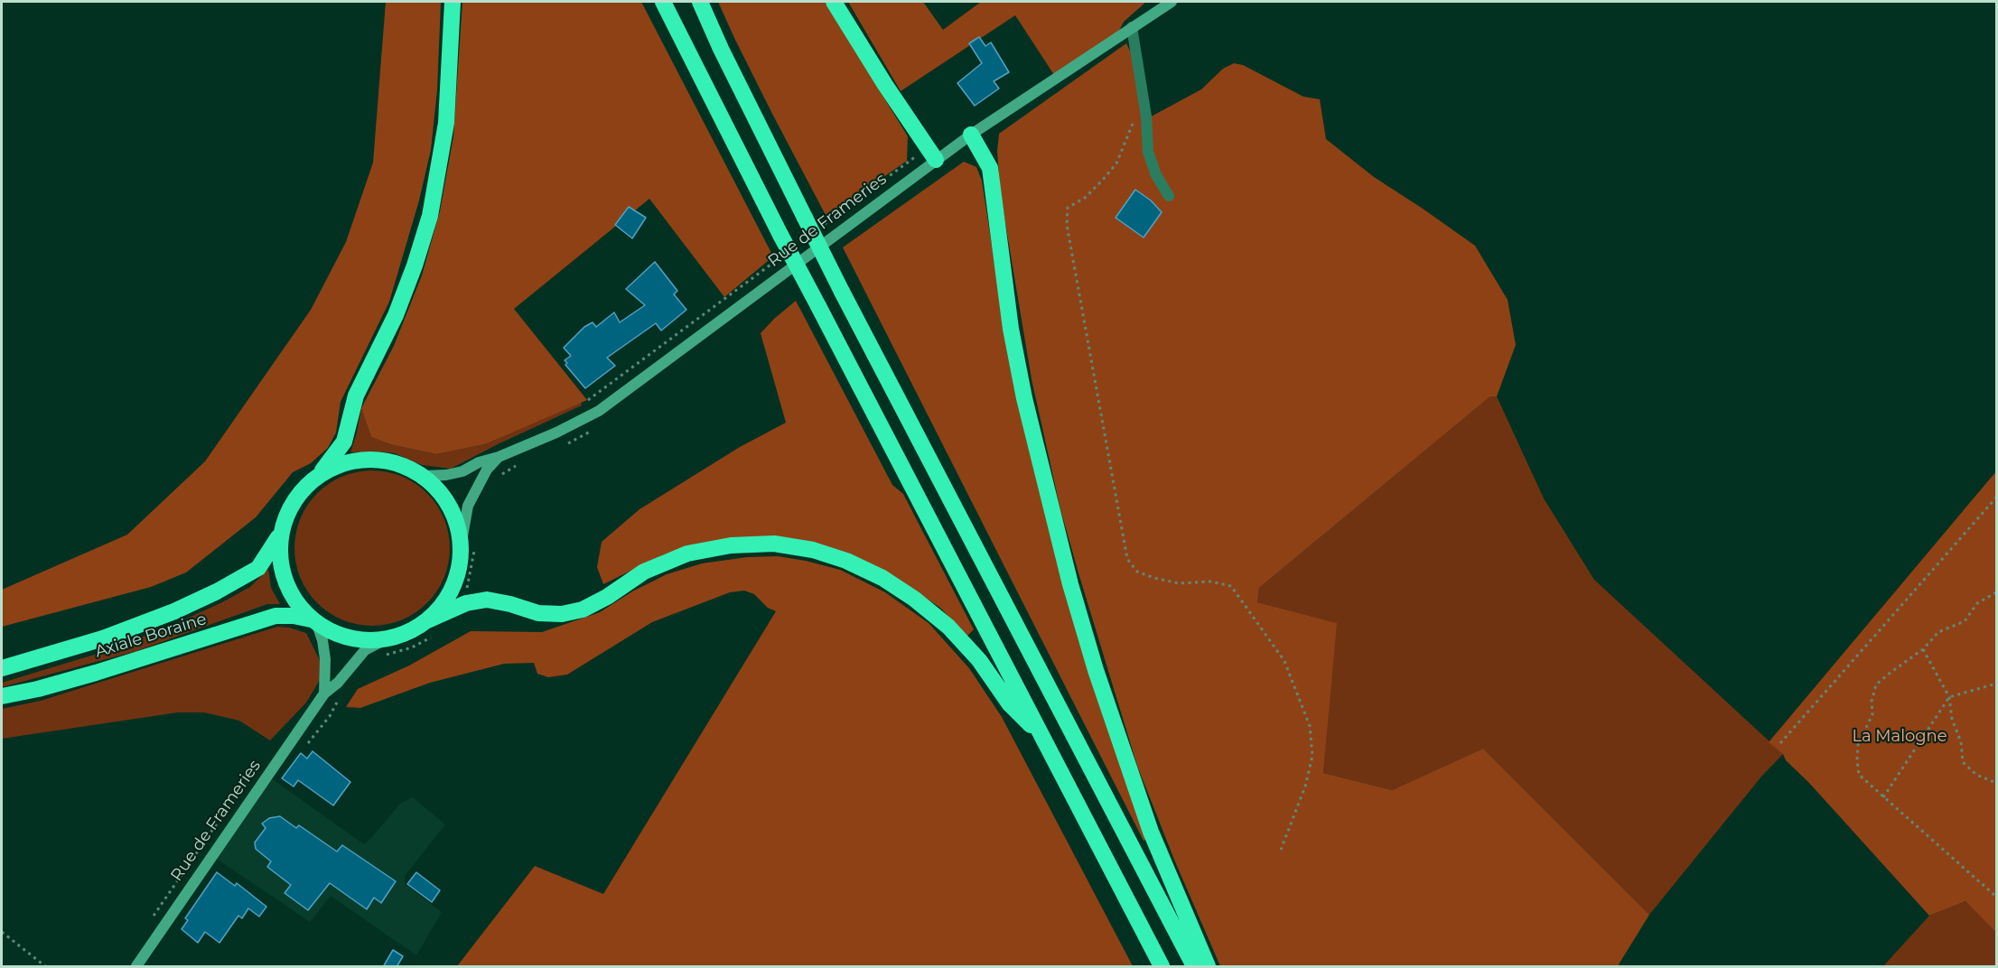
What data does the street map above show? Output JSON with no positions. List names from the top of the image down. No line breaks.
{"streets":{"highway":["Axiale Boraine"],"main road":["Rue de Frameries"]},"crossings":[["Rue de Frameries","Axiale Boraine"]],"parks":["La Malogne"]}
